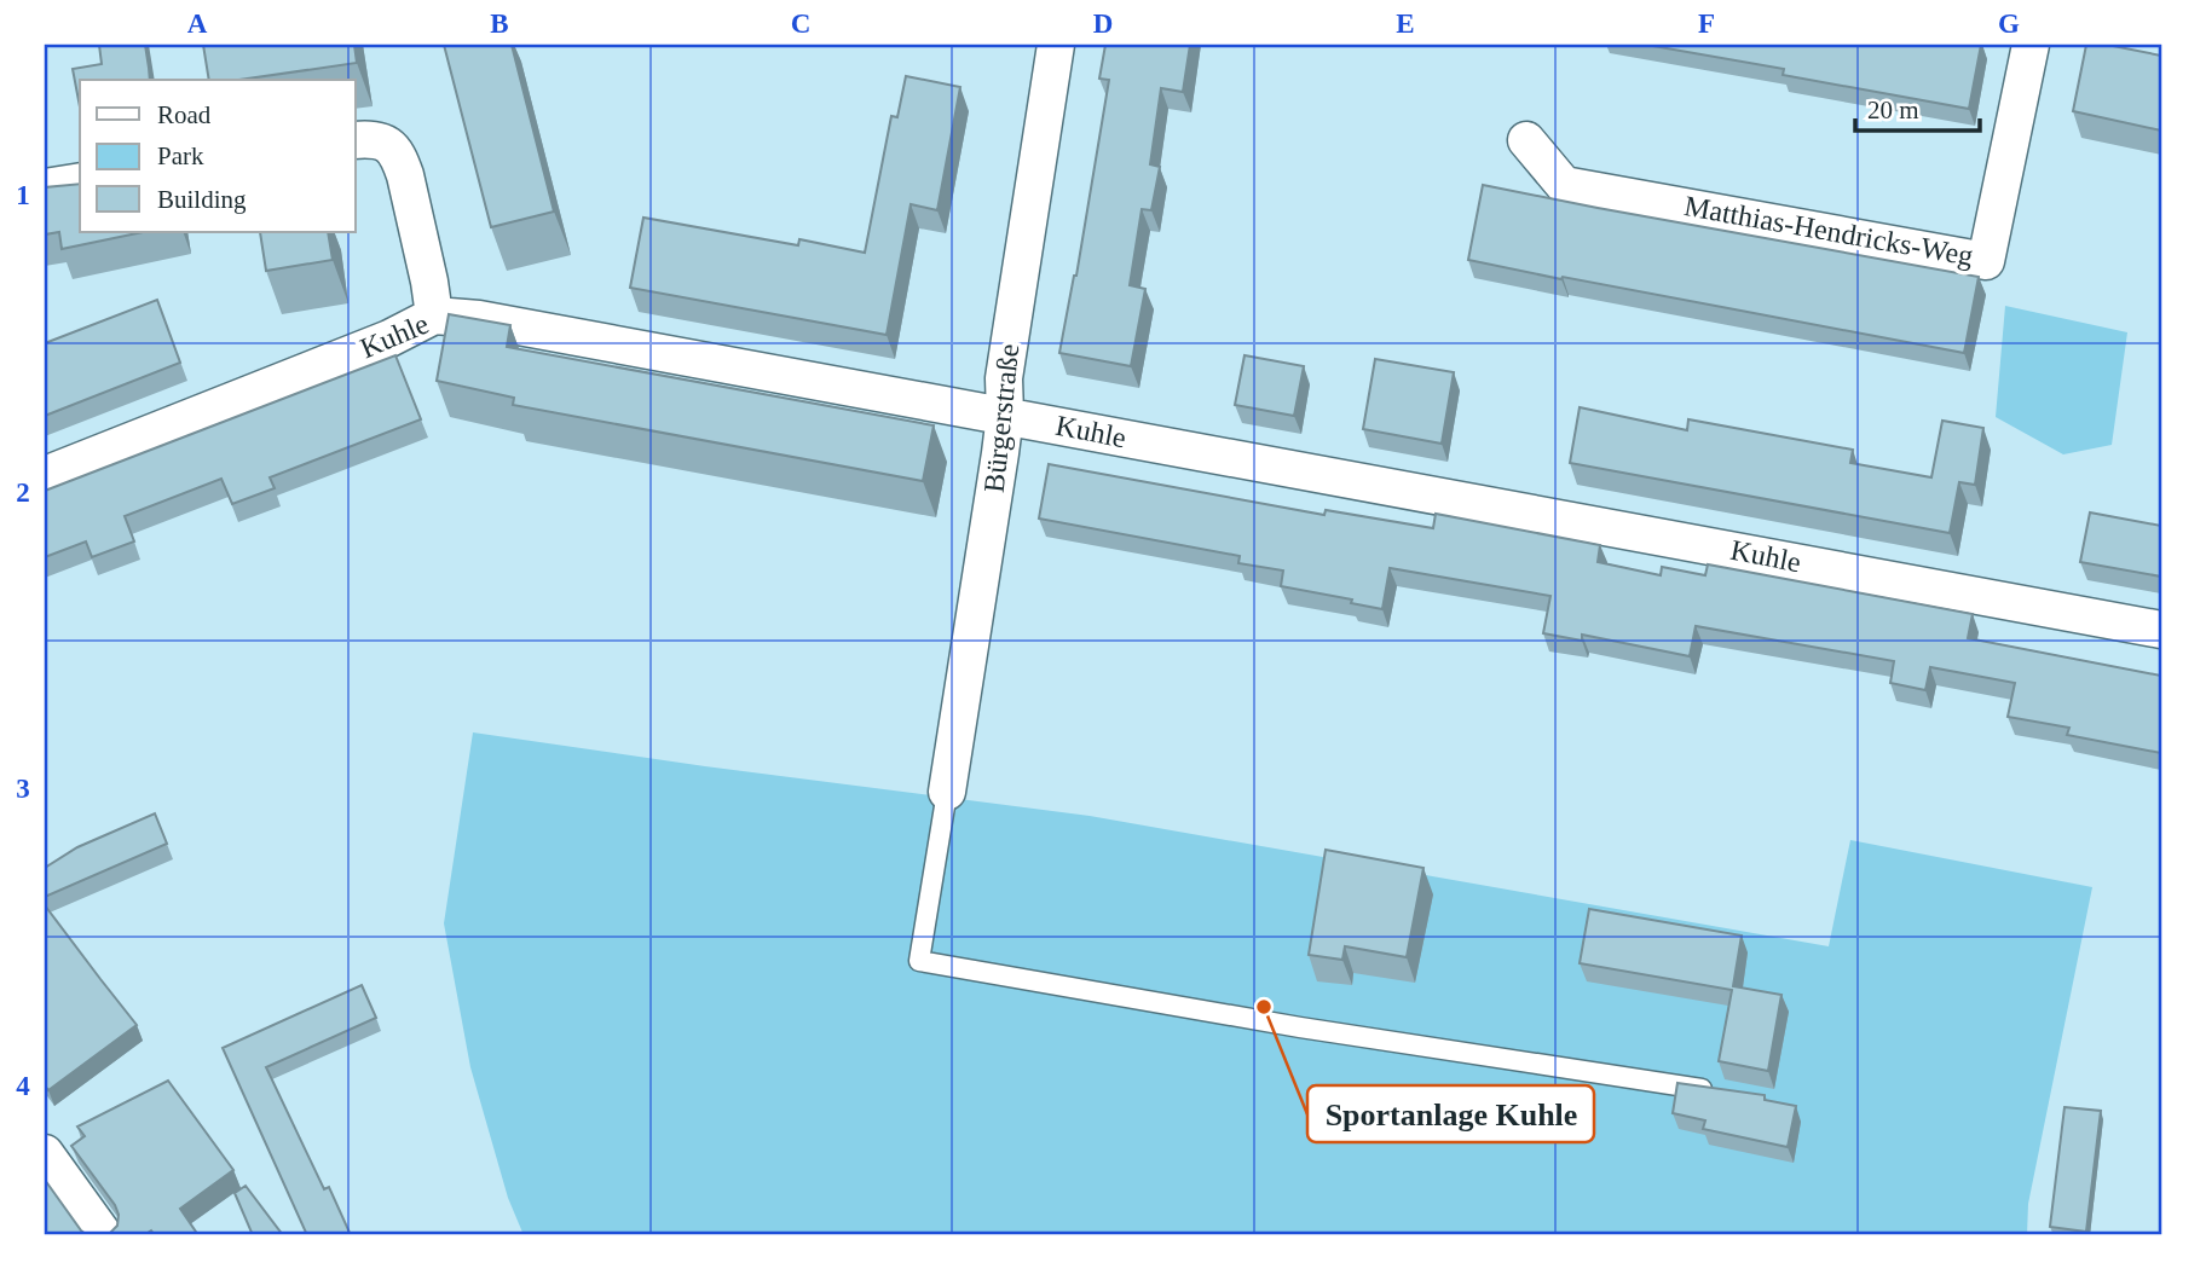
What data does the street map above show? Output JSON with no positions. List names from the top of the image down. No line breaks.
{"streets":{"street":["Matthias-Hendricks-Weg","Kuhle","Bürgerstraße"]},"crossings":[["Kuhle","Bürgerstraße"]],"places":["Sportanlage Kuhle"],"legend":["Road","Park","Building"],"scale_bar":"20 m","grid":{"columns":["A","B","C","D","E","F","G"],"rows":["1","2","3","4"]}}
